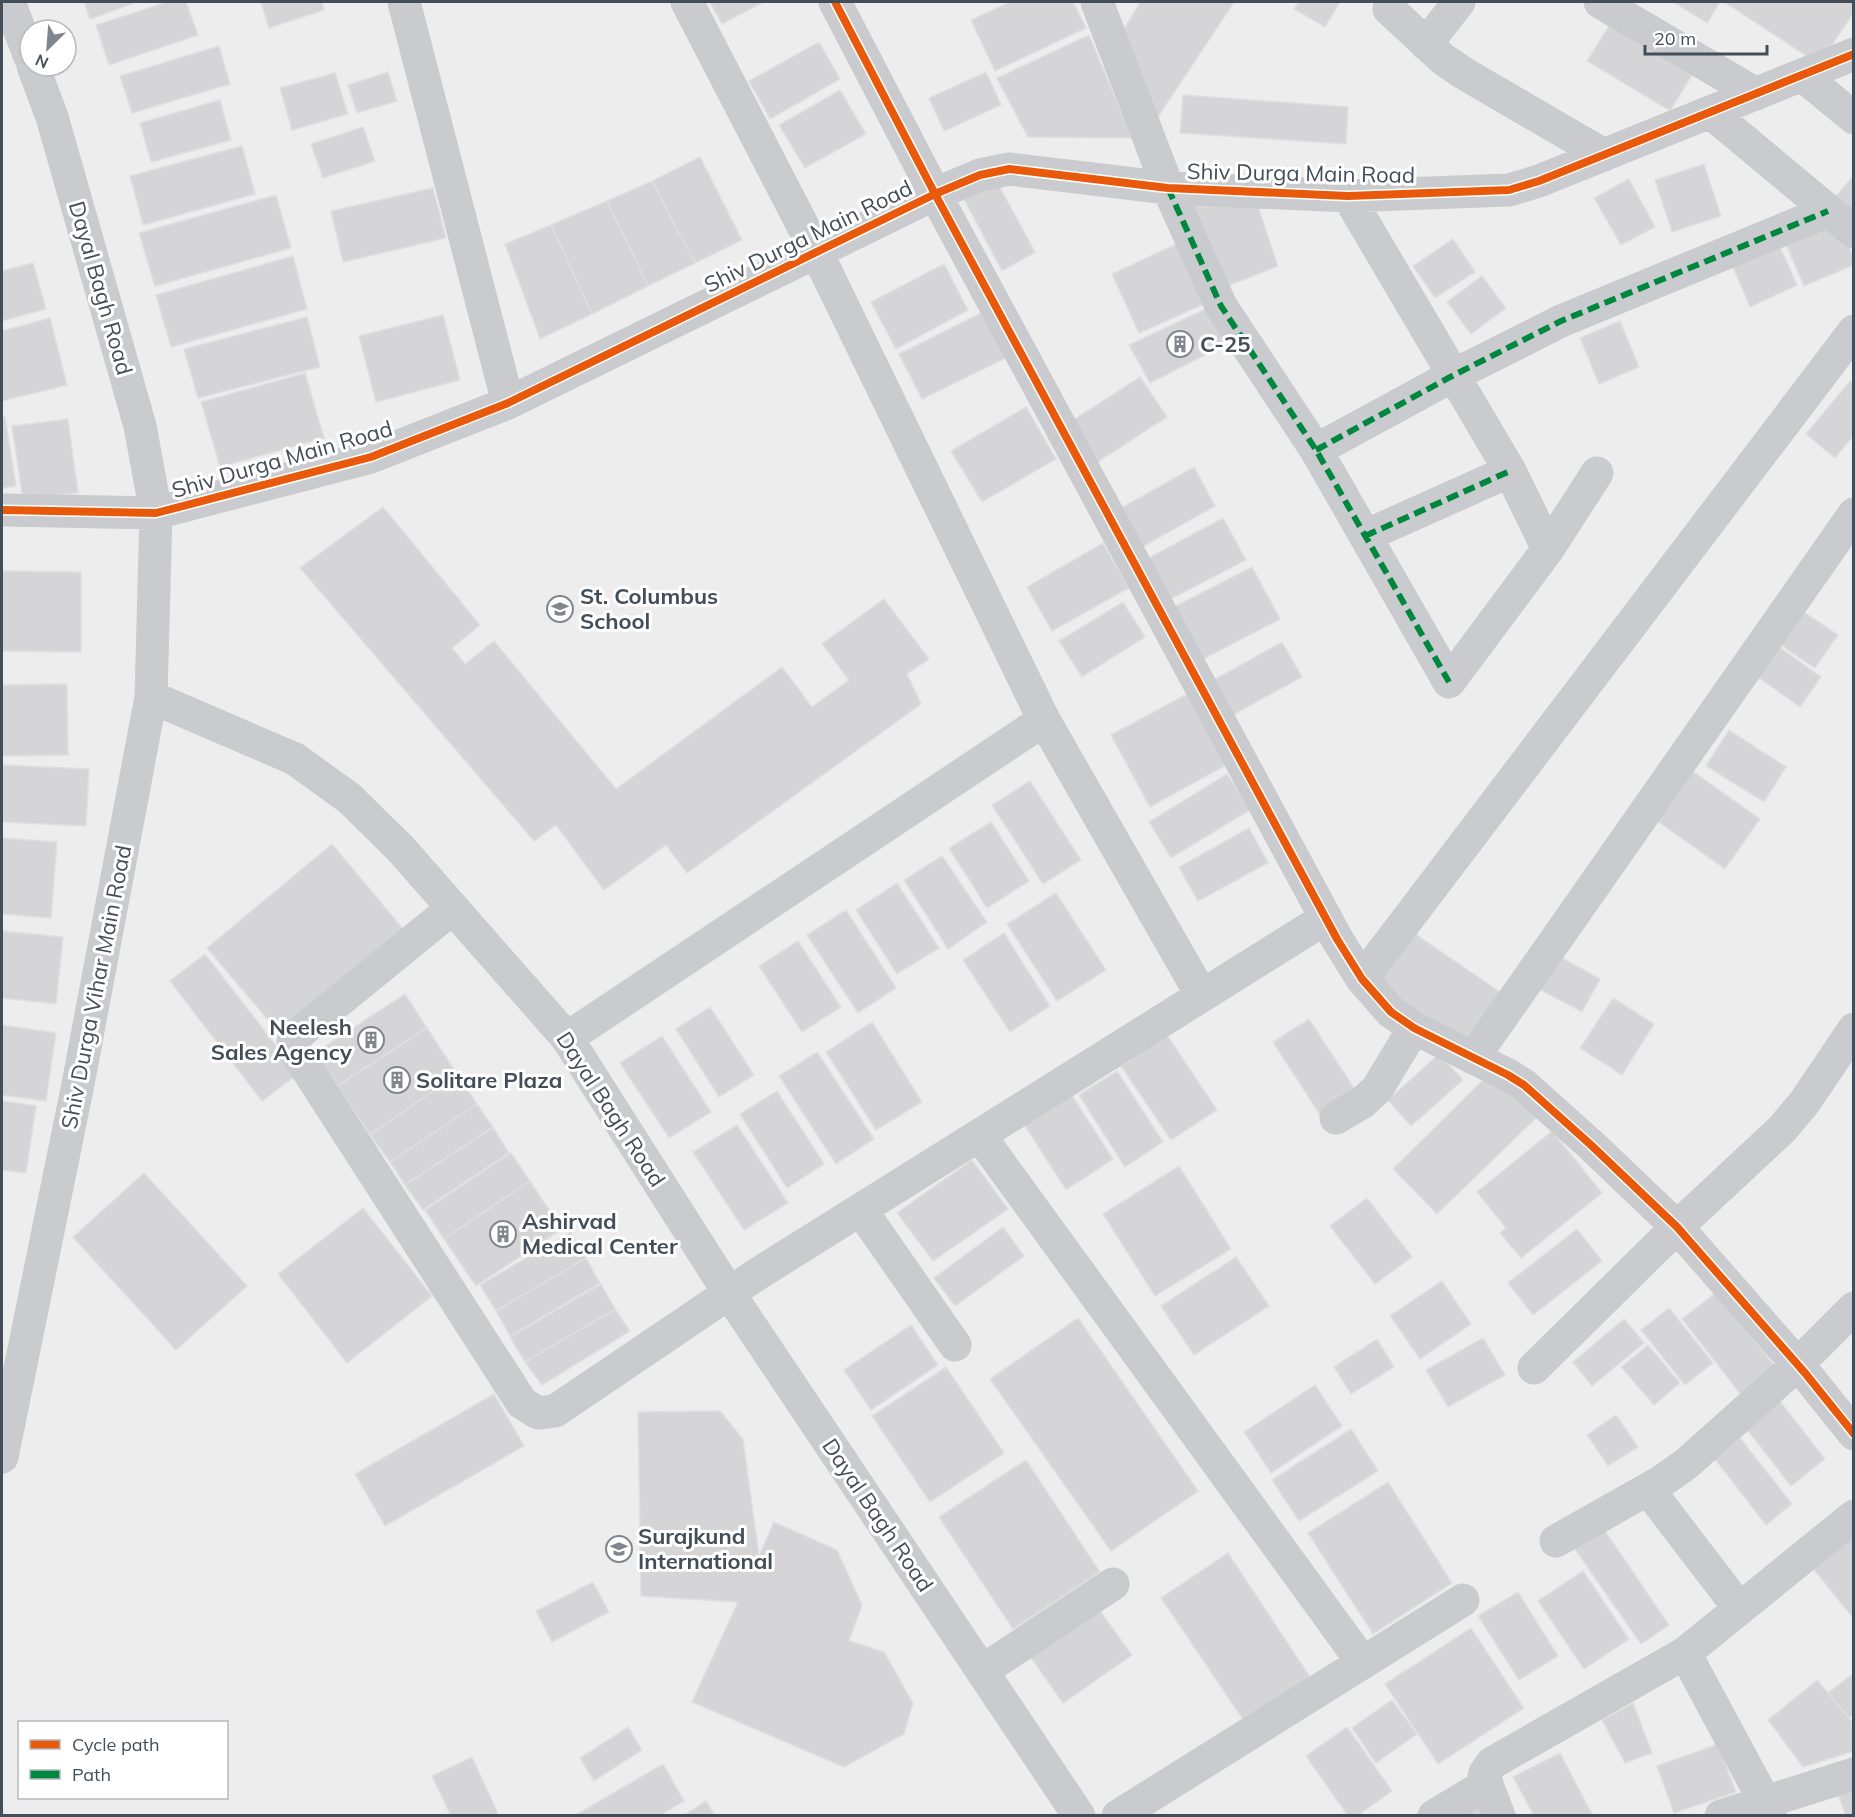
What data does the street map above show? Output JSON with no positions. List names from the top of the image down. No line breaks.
{"streets":{"street":["Shiv Durga Main Road","Dayal Bagh Road","Shiv Durga Vihar Main Road"]},"crossings":[["Shiv Durga Main Road","Dayal Bagh Road"],["Shiv Durga Main Road","Shiv Durga Vihar Main Road"],["Dayal Bagh Road","Shiv Durga Vihar Main Road"]],"places":{"building":["C-25","Neelesh Sales Agency","Solitare Plaza","Ashirvad Medical Center"],"school or university":["St. Columbus School","Surajkund International"]},"legend":["Cycle path","Path"],"scale_bar":"20 m","north":"bottom left"}
